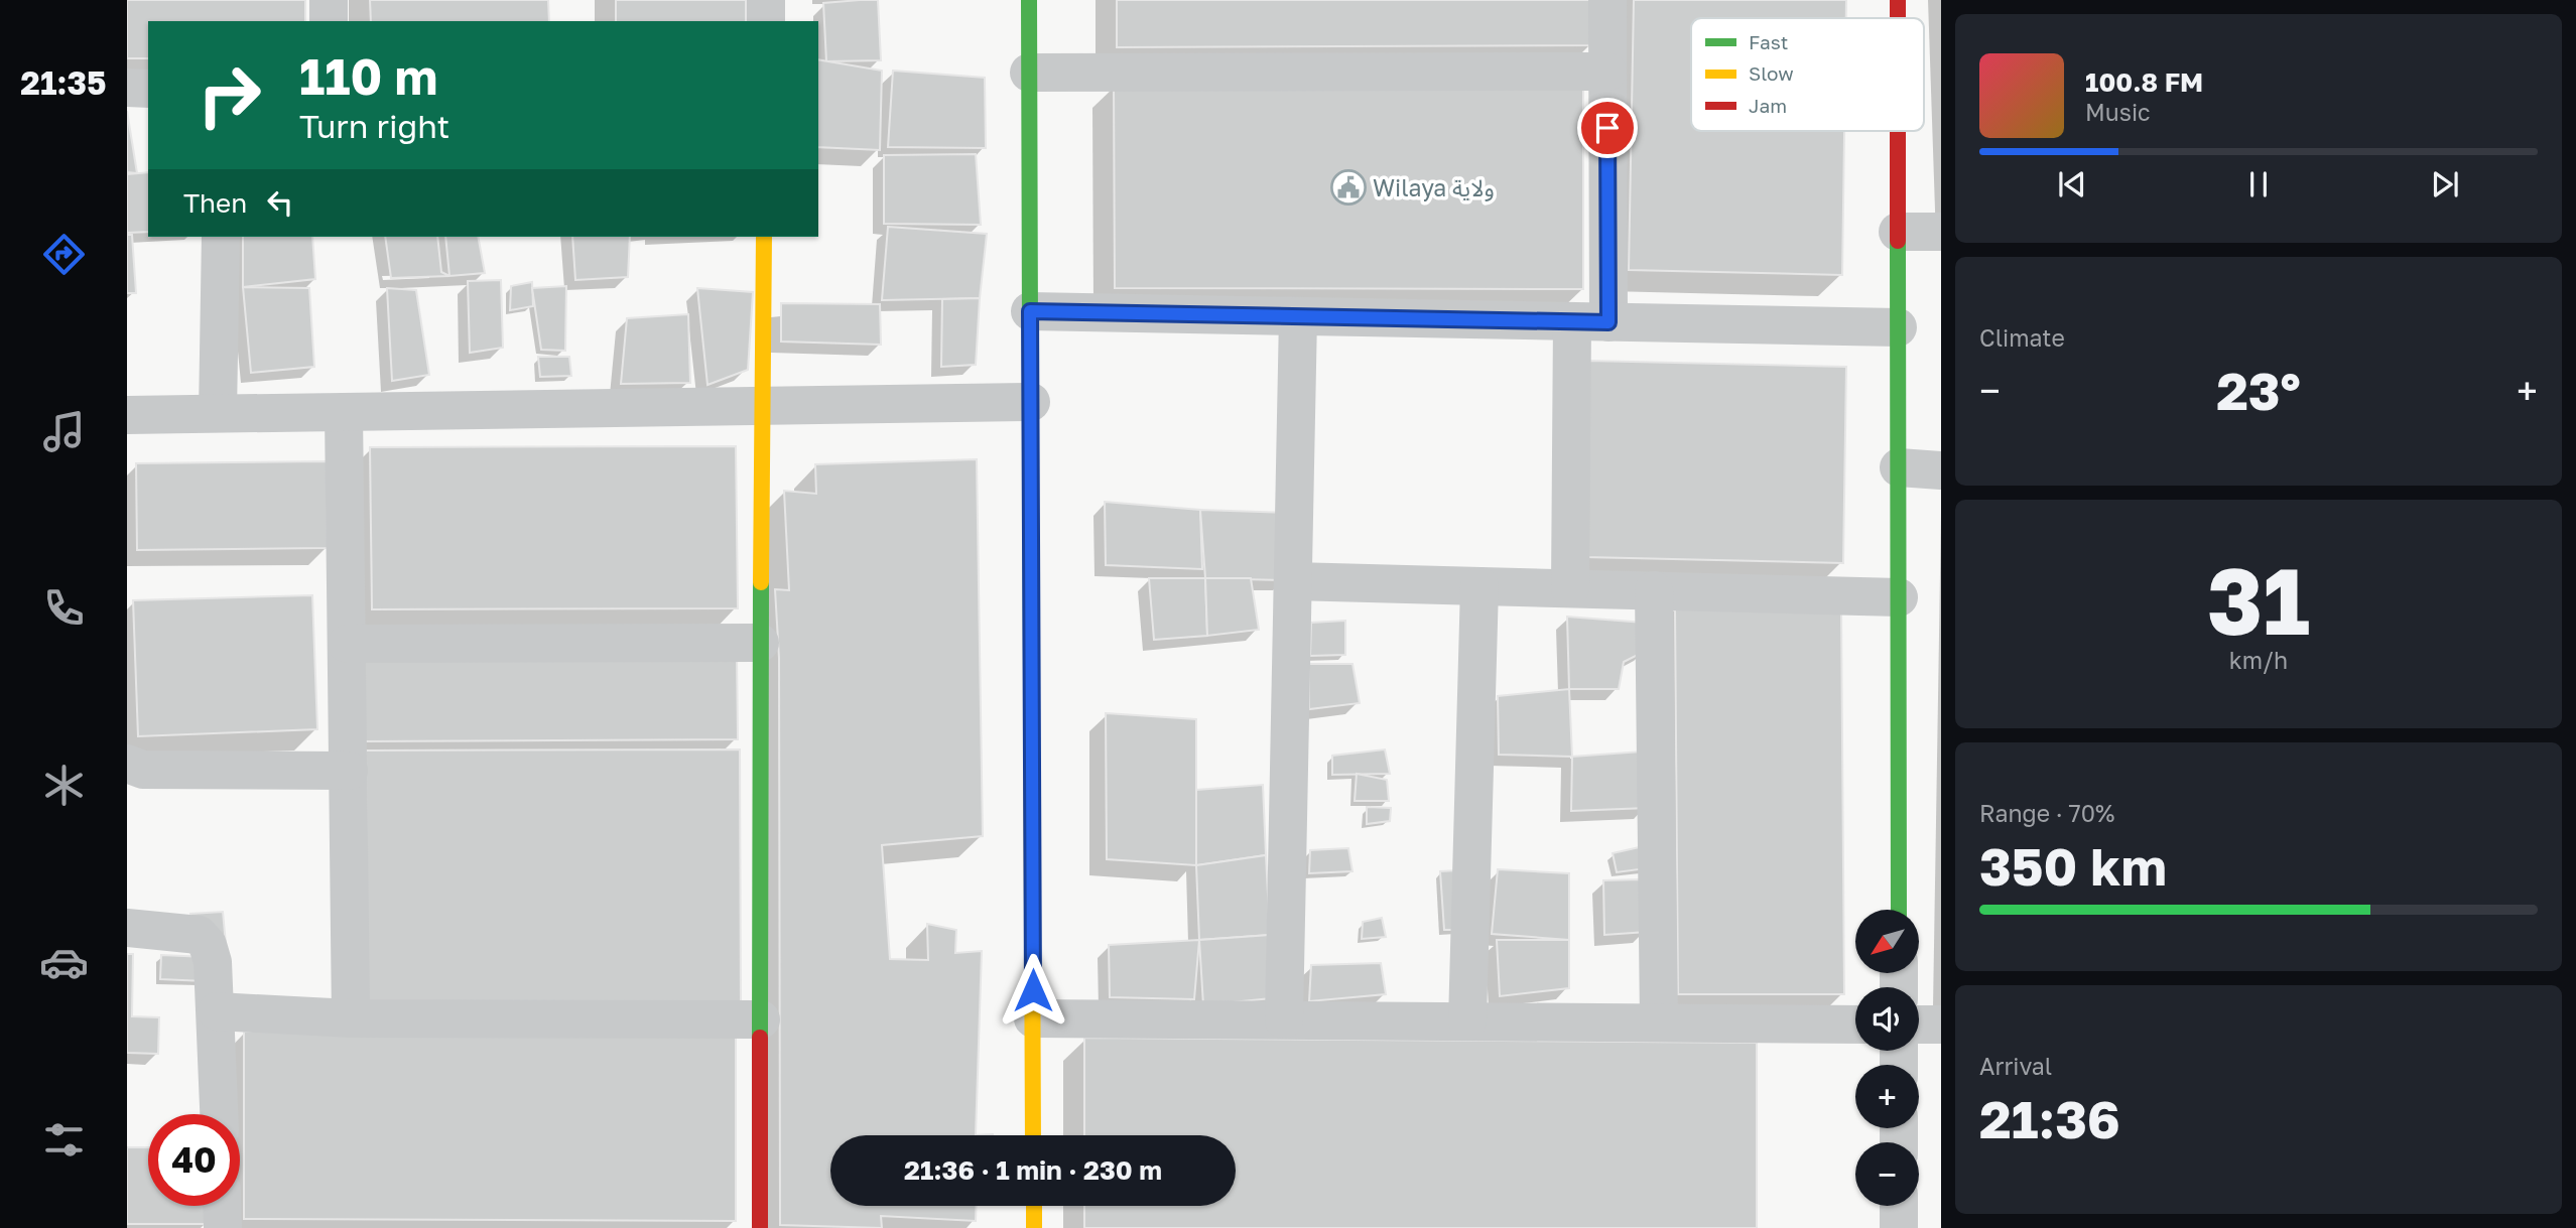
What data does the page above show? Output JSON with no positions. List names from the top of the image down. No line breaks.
{"places":{"public building":["Wilaya ولاية"]},"legend":["Fast","Slow","Jam"],"north":"bottom left","page":{"tabs":"21:35","turn":["110 m","Turn right"],"song":["100.8 FM","Music"],"then":"Then","tile":["Climate",["31","km/h"],["Range · 70%","350 km"],["Arrival","21:36"]],"heat":["−","23°","+"],"map_buttons":["+","−"],"limit":"40","trip":"21:36 · 1 min · 230 m"}}
